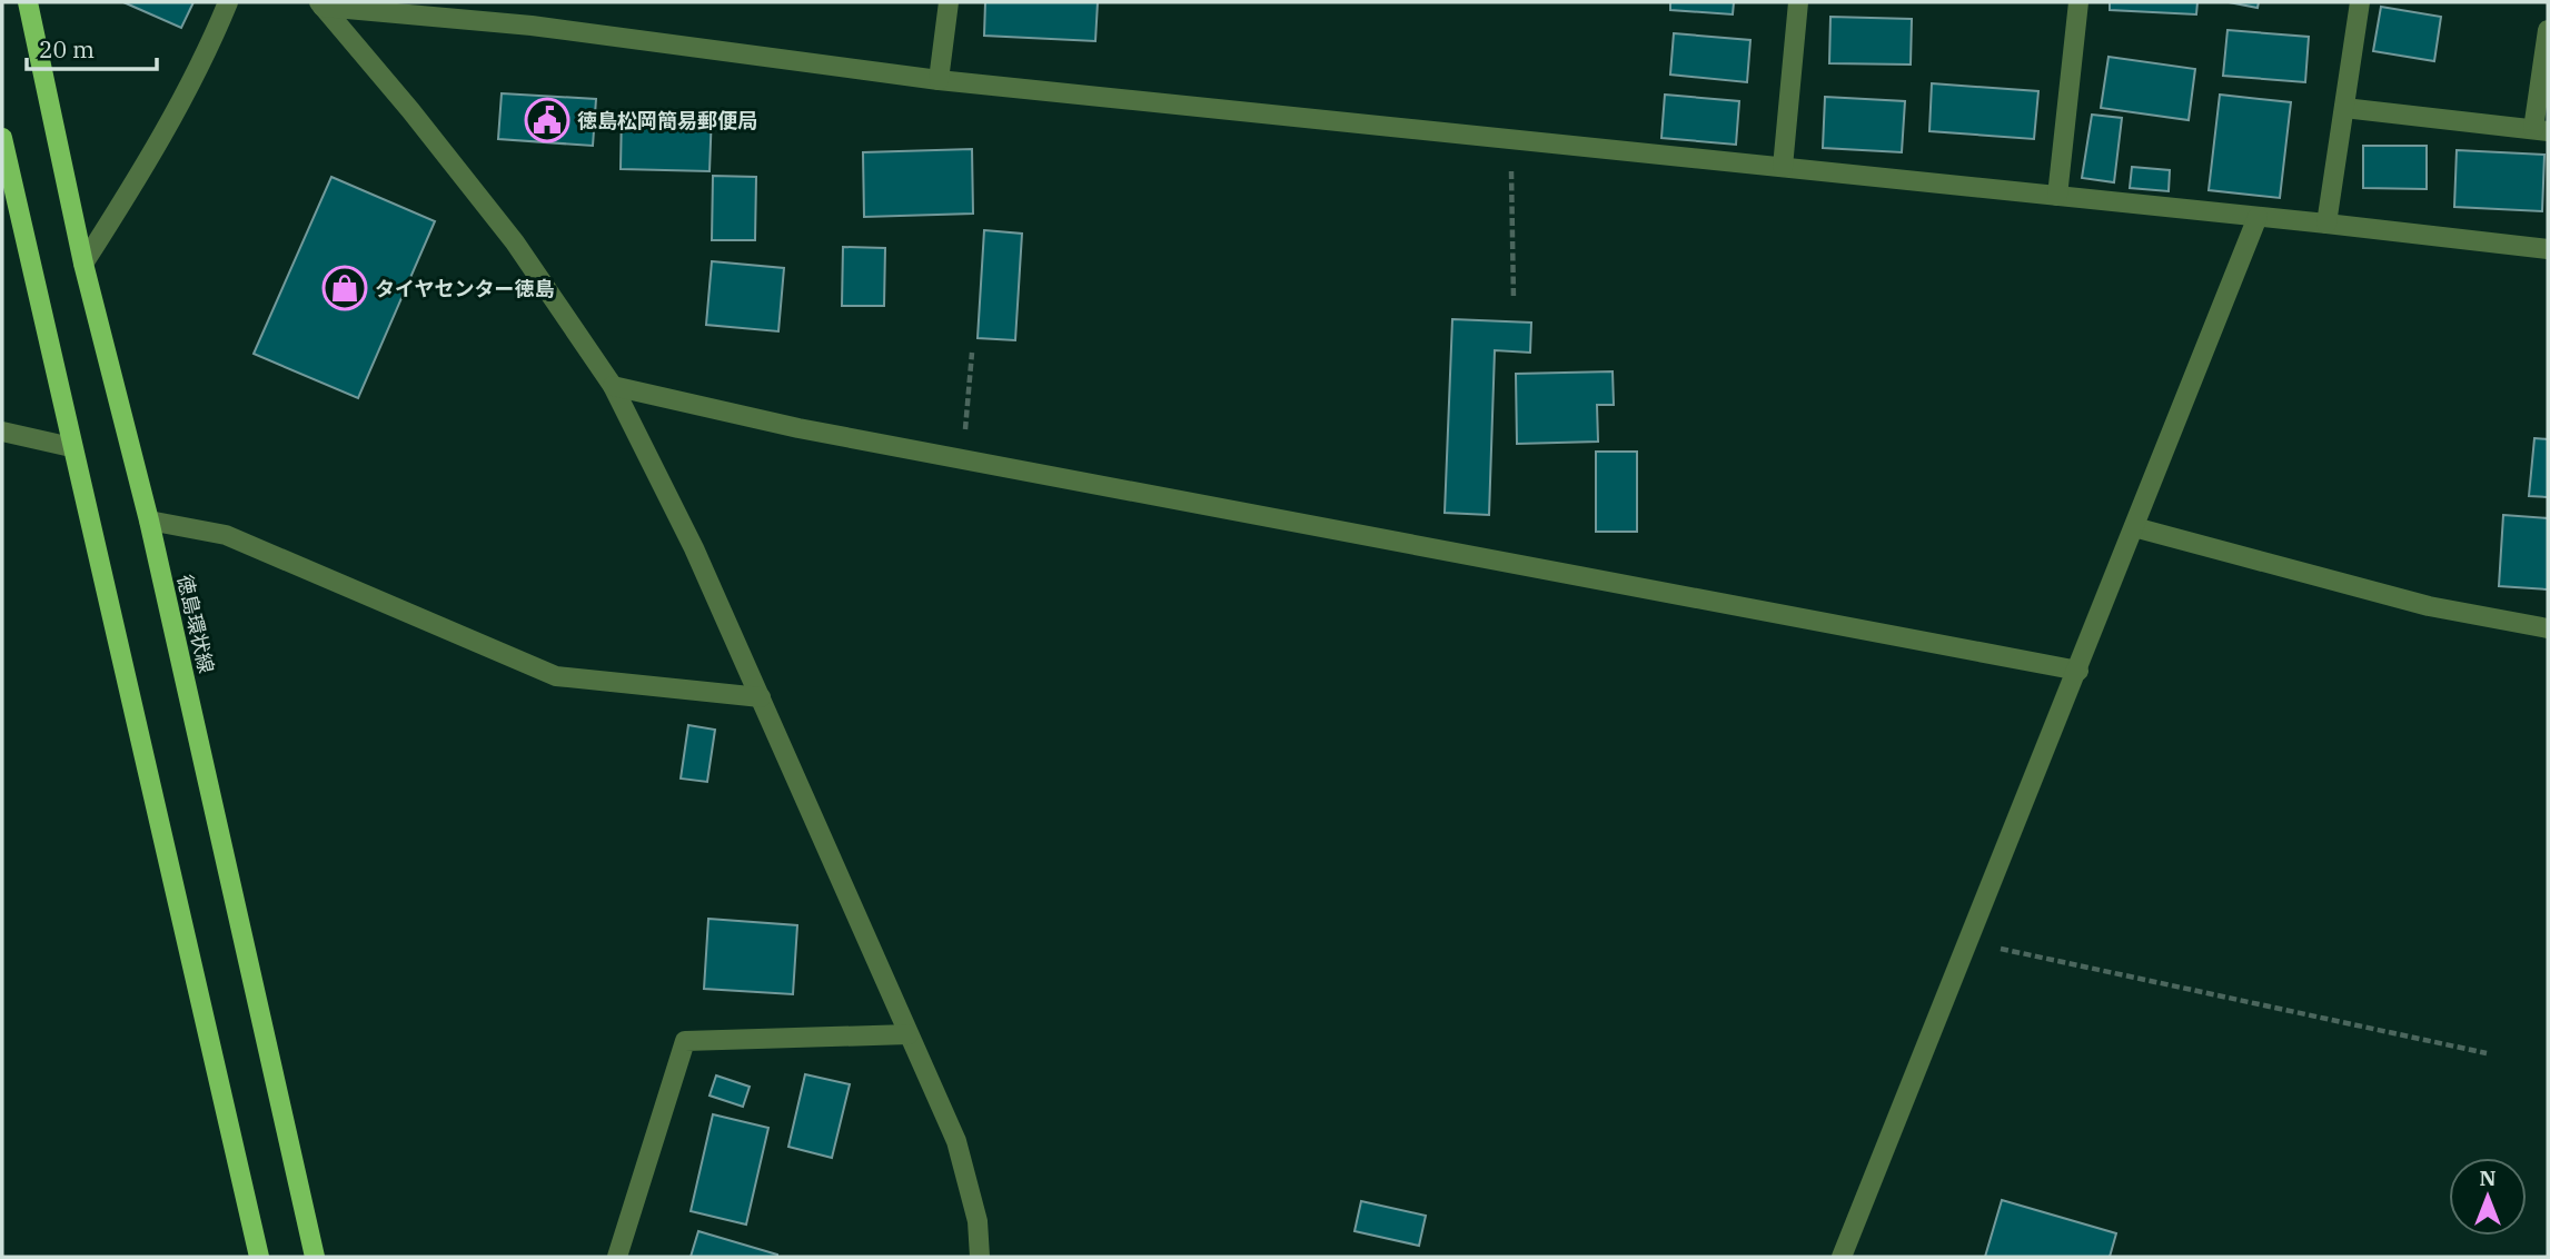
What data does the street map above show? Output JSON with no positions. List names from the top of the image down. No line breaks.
{"streets":{"main road":["徳島環状線"]},"places":{"public building":["徳島松岡簡易郵便局"],"shop":["タイヤセンター徳島"]},"scale_bar":"20 m","north":"top"}
